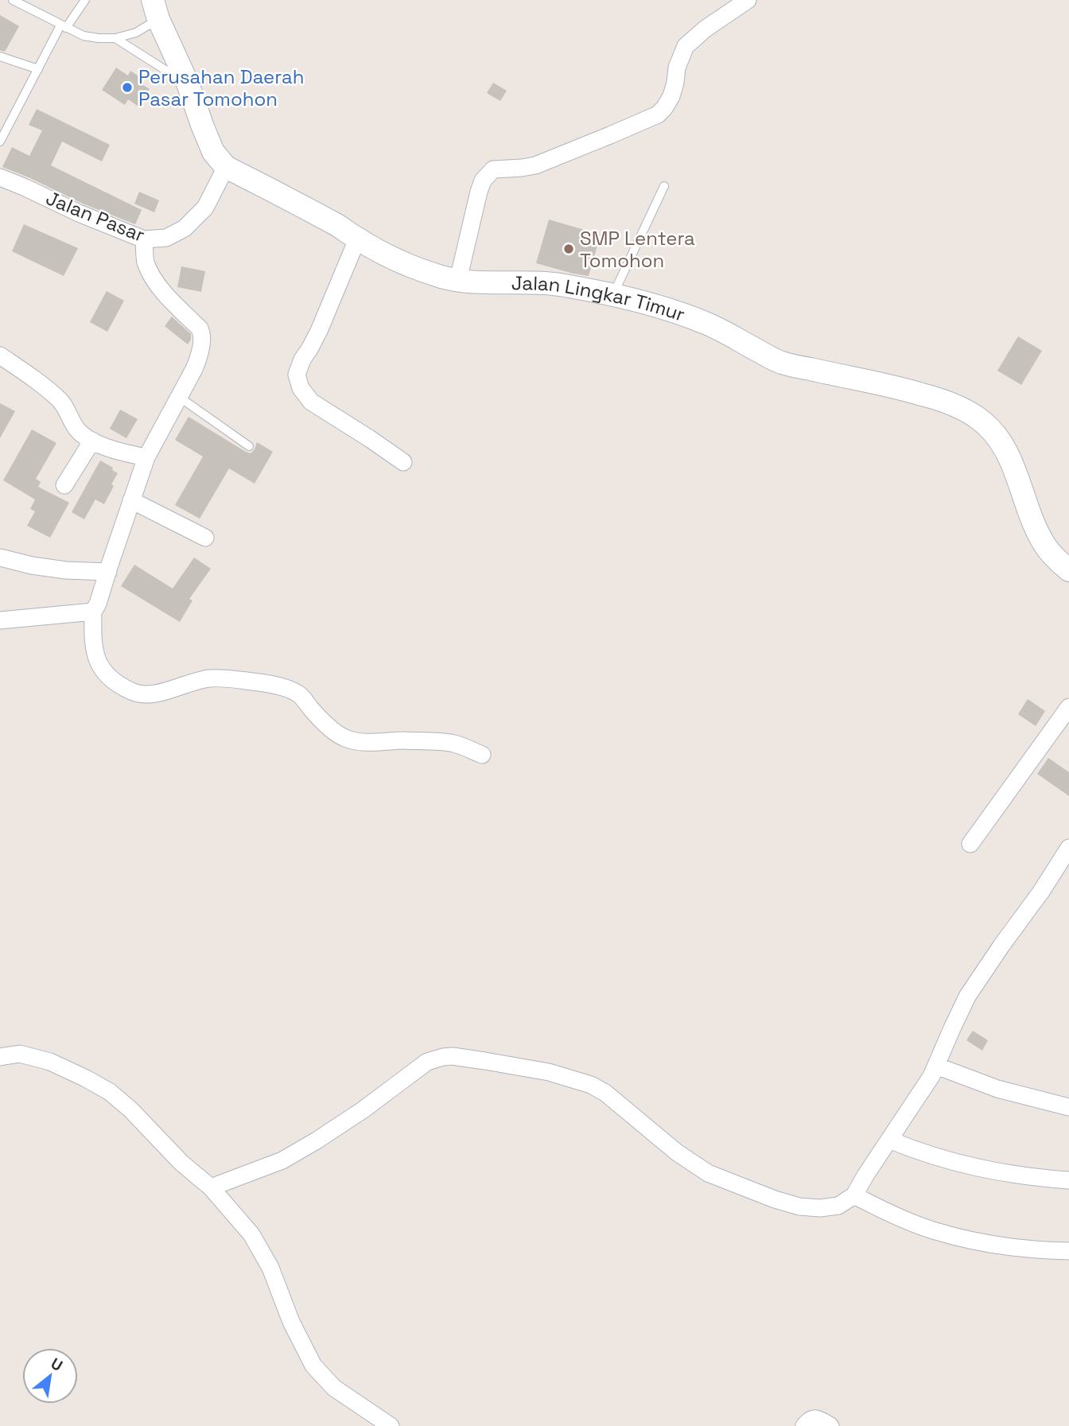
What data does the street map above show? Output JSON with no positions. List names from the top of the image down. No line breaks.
{"streets":{"main road":["Jalan Lingkar Timur"],"street":["Jalan Pasar"]},"crossings":[["Jalan Pasar","Jalan Lingkar Timur"]],"places":["Perusahan Daerah Pasar Tomohon","SMP Lentera Tomohon"],"north":"top right"}
